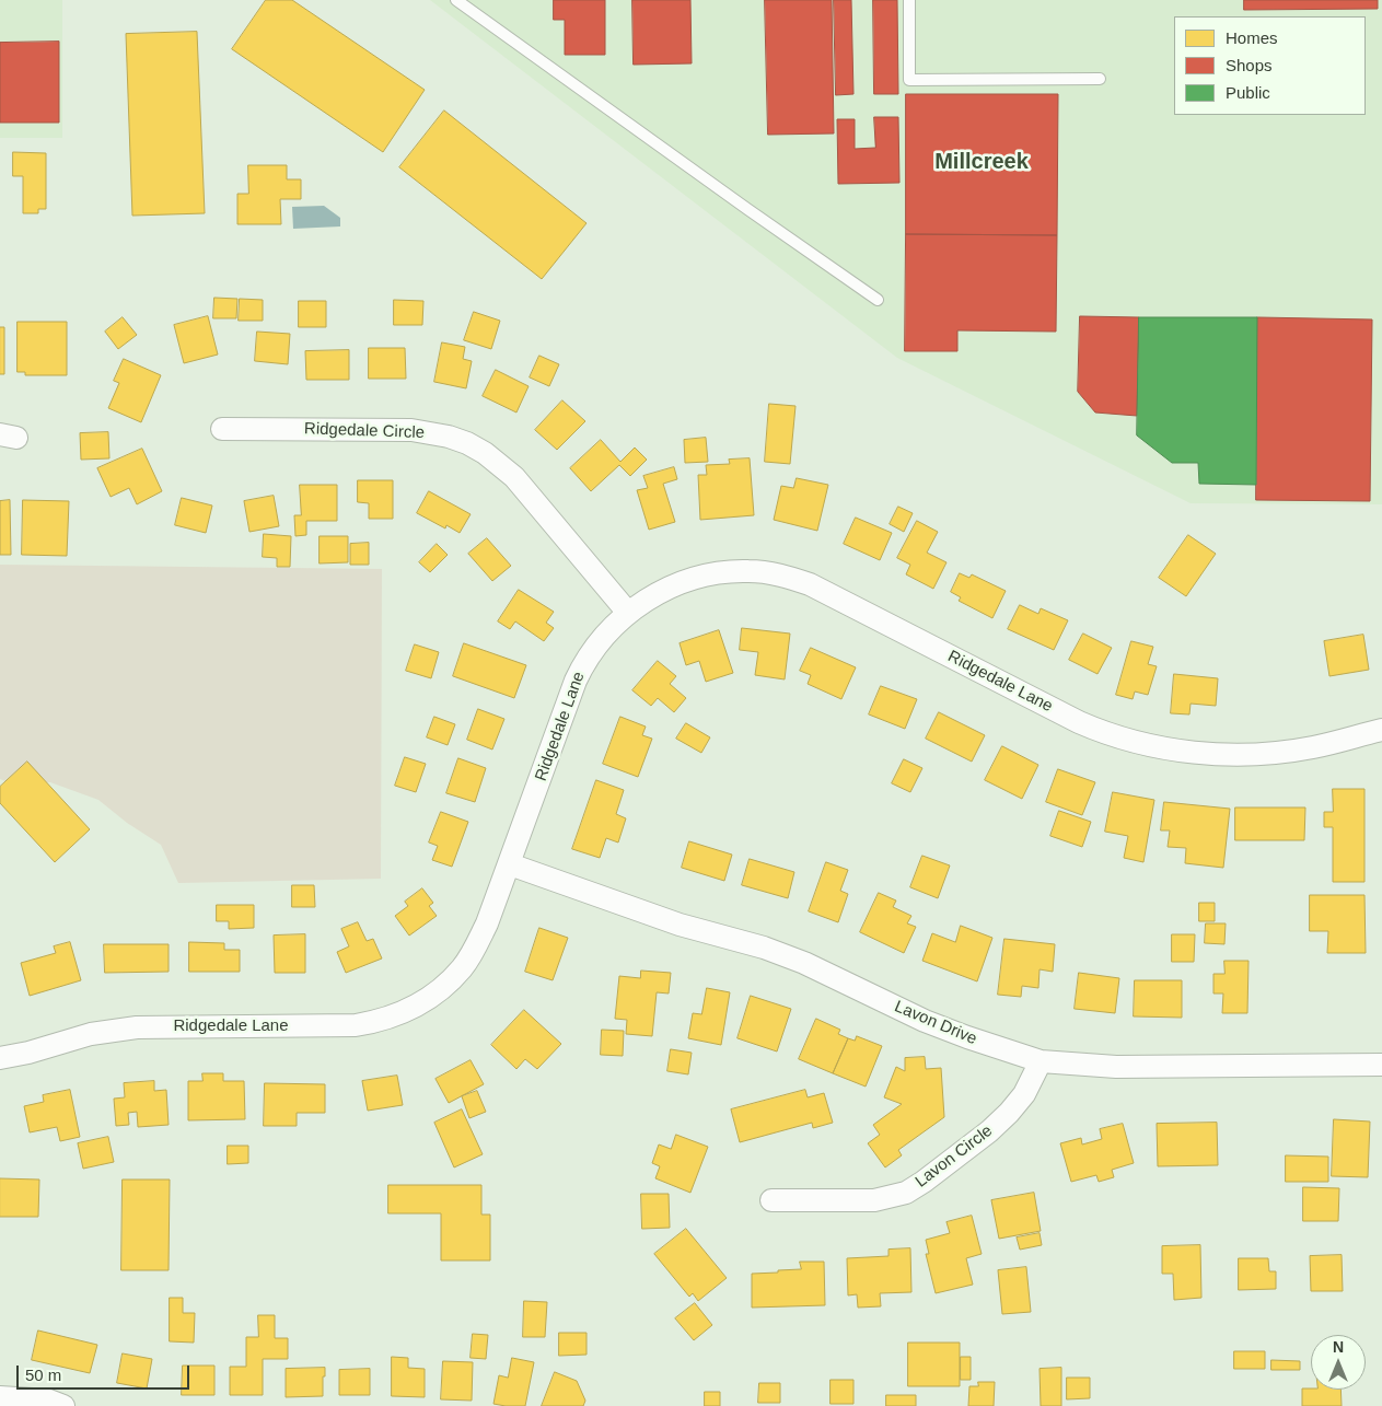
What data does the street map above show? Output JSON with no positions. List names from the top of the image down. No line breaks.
{"streets":{"street":["Ridgedale Circle","Ridgedale Lane","Lavon Drive","Lavon Circle"]},"crossings":[["Ridgedale Circle","Ridgedale Lane"],["Ridgedale Lane","Lavon Drive"],["Lavon Drive","Lavon Circle"]],"districts":["Millcreek"],"legend":["Homes","Shops","Public"],"scale_bar":"50 m","north":"top"}
